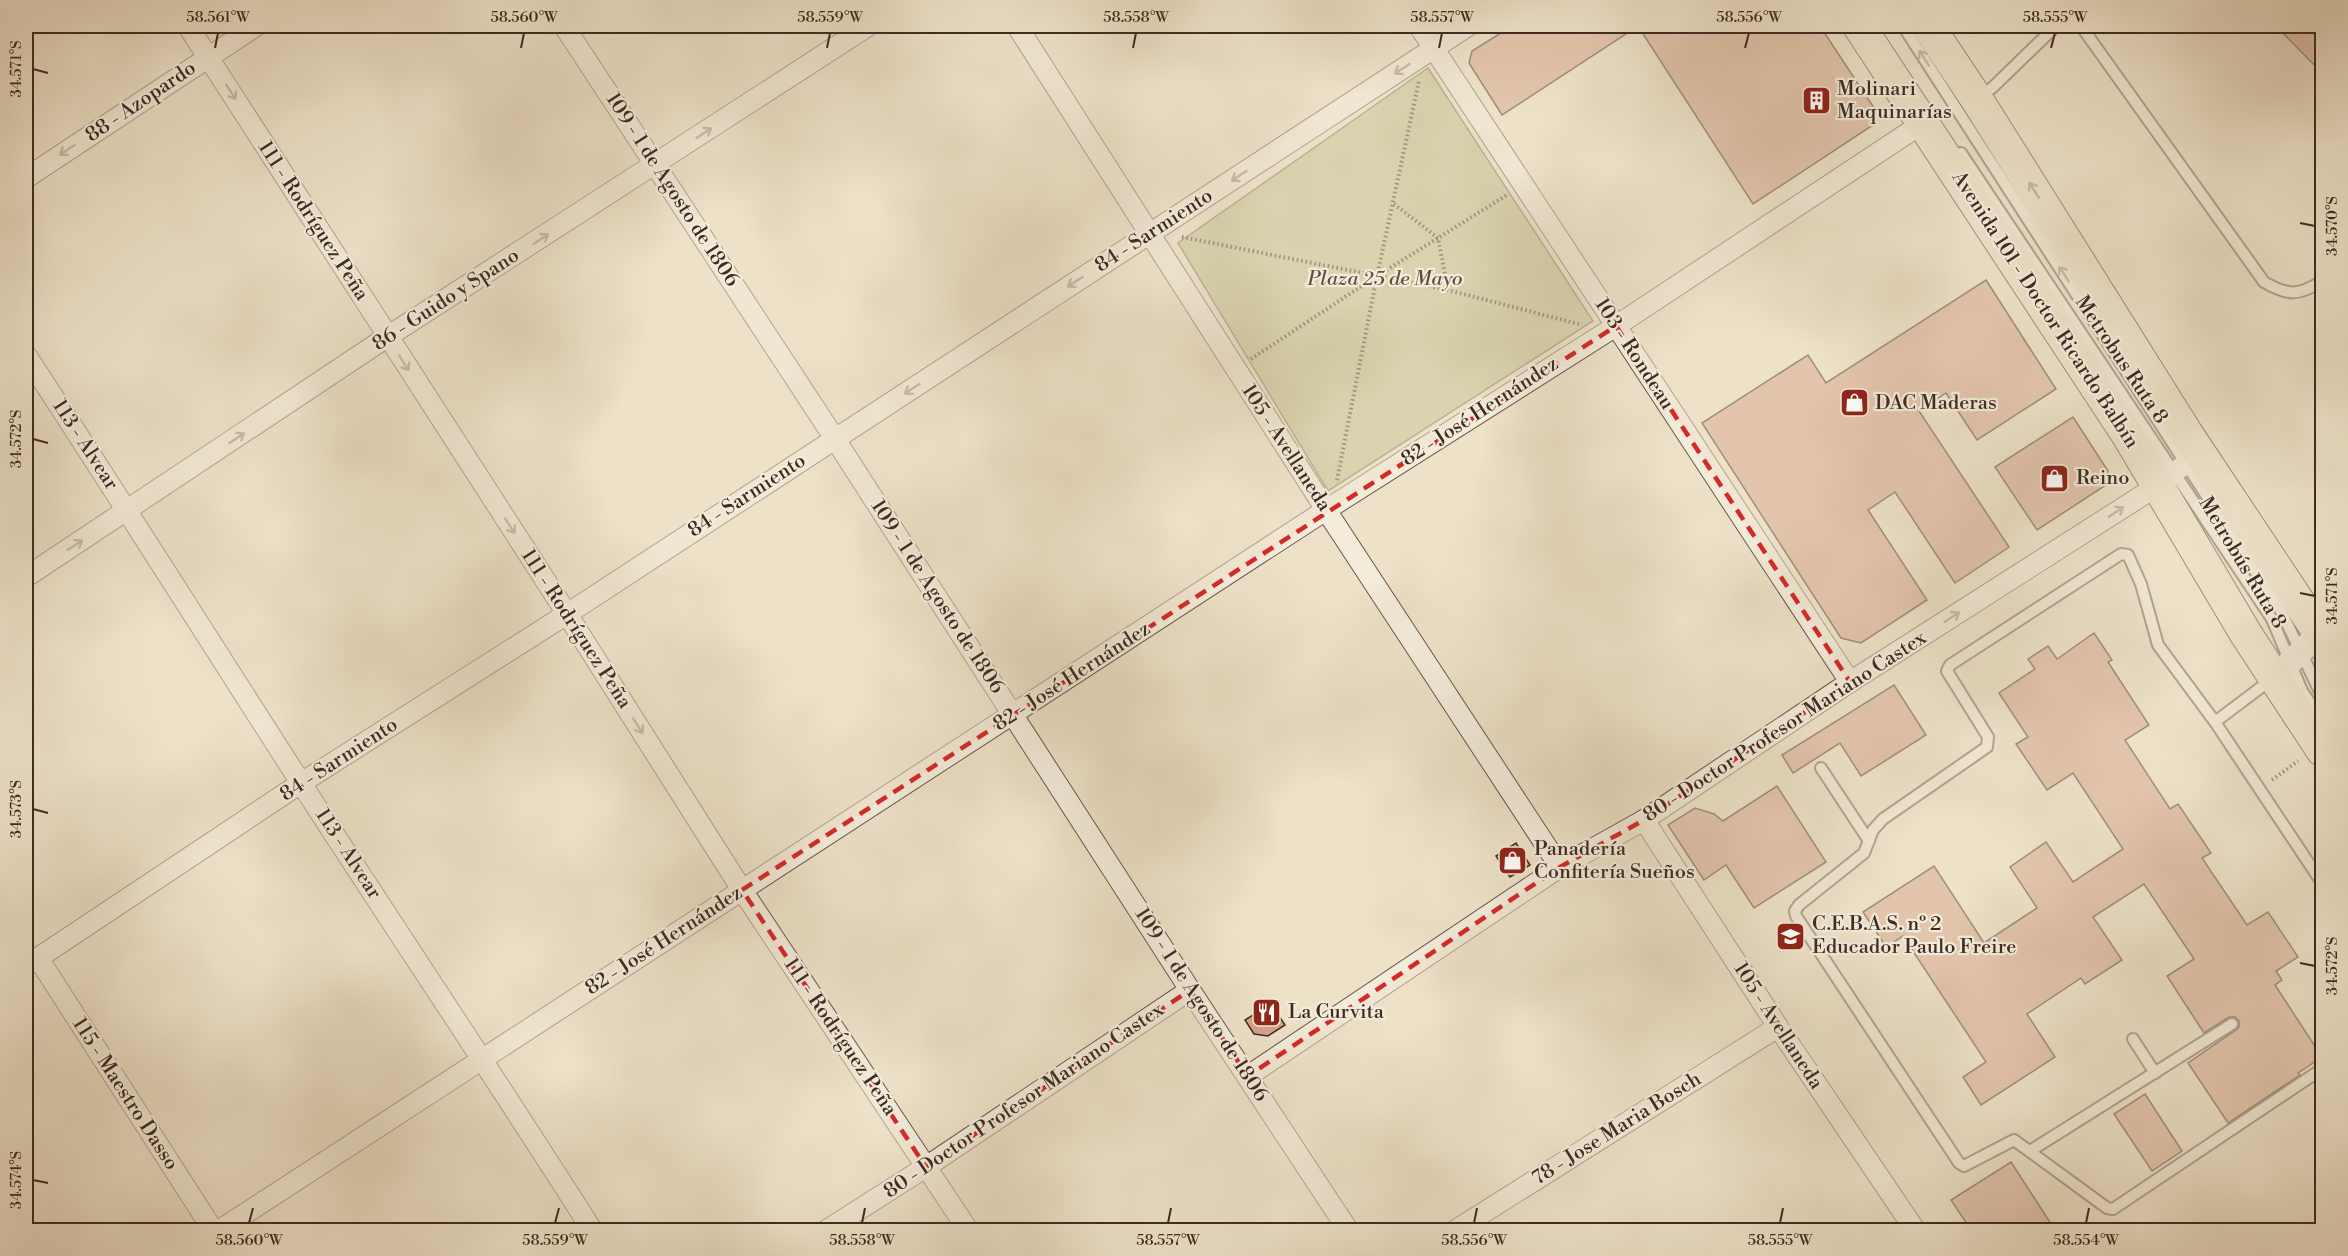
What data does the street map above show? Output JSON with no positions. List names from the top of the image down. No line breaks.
{"streets":{"main road":["Avenida 101 - Doctor Ricardo Balbín"],"street":["88 - Azopardo","109 - 1 de Agosto de 1806","111 - Rodríguez Peña","84 - Sarmiento","86 - Guido y Spano","103 - Rondeau","82 - José Hernández","113 - Alvear","105 - Avellaneda","80 - Doctor Profesor Mariano Castex","115 - Maestro Dasso","78 - Jose Maria Bosch"],"lane":["Metrobus Ruta 8","Metrobús Ruta 8"]},"crossings":[["88 - Azopardo","111 - Rodríguez Peña"],["109 - 1 de Agosto de 1806","84 - Sarmiento"],["109 - 1 de Agosto de 1806","86 - Guido y Spano"],["109 - 1 de Agosto de 1806","82 - José Hernández"],["109 - 1 de Agosto de 1806","80 - Doctor Profesor Mariano Castex"],["111 - Rodríguez Peña","84 - Sarmiento"],["111 - Rodríguez Peña","86 - Guido y Spano"],["111 - Rodríguez Peña","82 - José Hernández"],["111 - Rodríguez Peña","80 - Doctor Profesor Mariano Castex"],["84 - Sarmiento","103 - Rondeau"],["84 - Sarmiento","113 - Alvear"],["84 - Sarmiento","105 - Avellaneda"],["84 - Sarmiento","115 - Maestro Dasso"],["86 - Guido y Spano","113 - Alvear"],["Avenida 101 - Doctor Ricardo Balbín","Metrobus Ruta 8"],["Avenida 101 - Doctor Ricardo Balbín","82 - José Hernández"],["Avenida 101 - Doctor Ricardo Balbín","Metrobús Ruta 8"],["Avenida 101 - Doctor Ricardo Balbín","80 - Doctor Profesor Mariano Castex"],["103 - Rondeau","82 - José Hernández"],["103 - Rondeau","80 - Doctor Profesor Mariano Castex"],["Metrobus Ruta 8","Metrobús Ruta 8"],["Metrobus Ruta 8","80 - Doctor Profesor Mariano Castex"],["82 - José Hernández","113 - Alvear"],["82 - José Hernández","105 - Avellaneda"],["105 - Avellaneda","80 - Doctor Profesor Mariano Castex"],["105 - Avellaneda","78 - Jose Maria Bosch"],["Metrobús Ruta 8","80 - Doctor Profesor Mariano Castex"]],"one_way":["88 - Azopardo","111 - Rodríguez Peña","84 - Sarmiento","86 - Guido y Spano"],"parks":["Plaza 25 de Mayo"],"places":{"building":["Molinari Maquinarías"],"shop":["DAC Maderas","Reino","Panadería Confitería Sueños"],"school or university":["C.E.B.A.S. nº 2 Educador Paulo Freire"],"restaurant":["La Curvita"]},"coordinates":["58.561°W","58.560°W","58.559°W","58.558°W","58.557°W","58.556°W","58.555°W","34.571°S","34.570°S","34.572°S","34.573°S","34.574°S","58.554°W"]}
